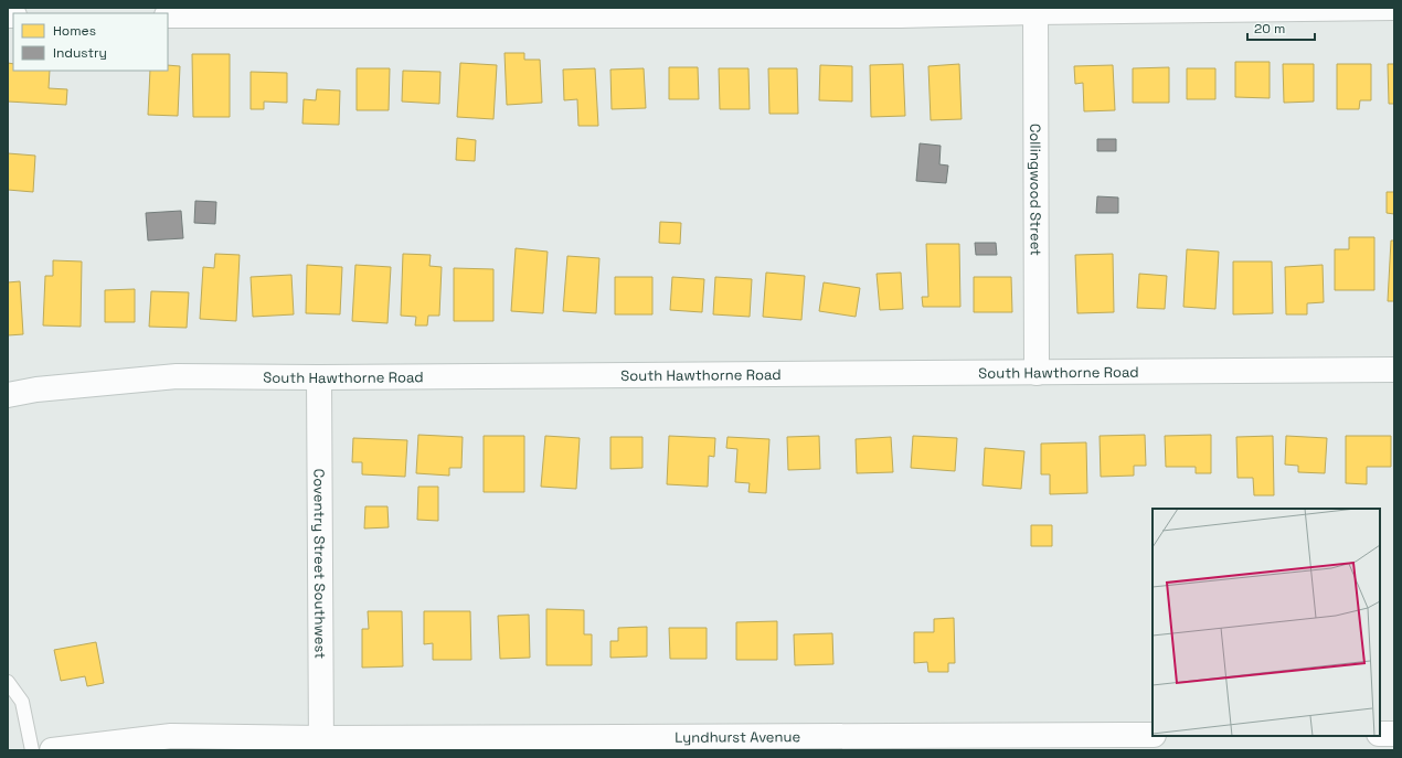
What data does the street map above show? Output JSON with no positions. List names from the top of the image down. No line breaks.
{"streets":{"street":["Collingwood Street","South Hawthorne Road","Coventry Street Southwest","Lyndhurst Avenue"]},"crossings":[["Collingwood Street","South Hawthorne Road"],["South Hawthorne Road","Coventry Street Southwest"],["Coventry Street Southwest","Lyndhurst Avenue"]],"legend":["Homes","Industry"],"scale_bar":"20 m"}
